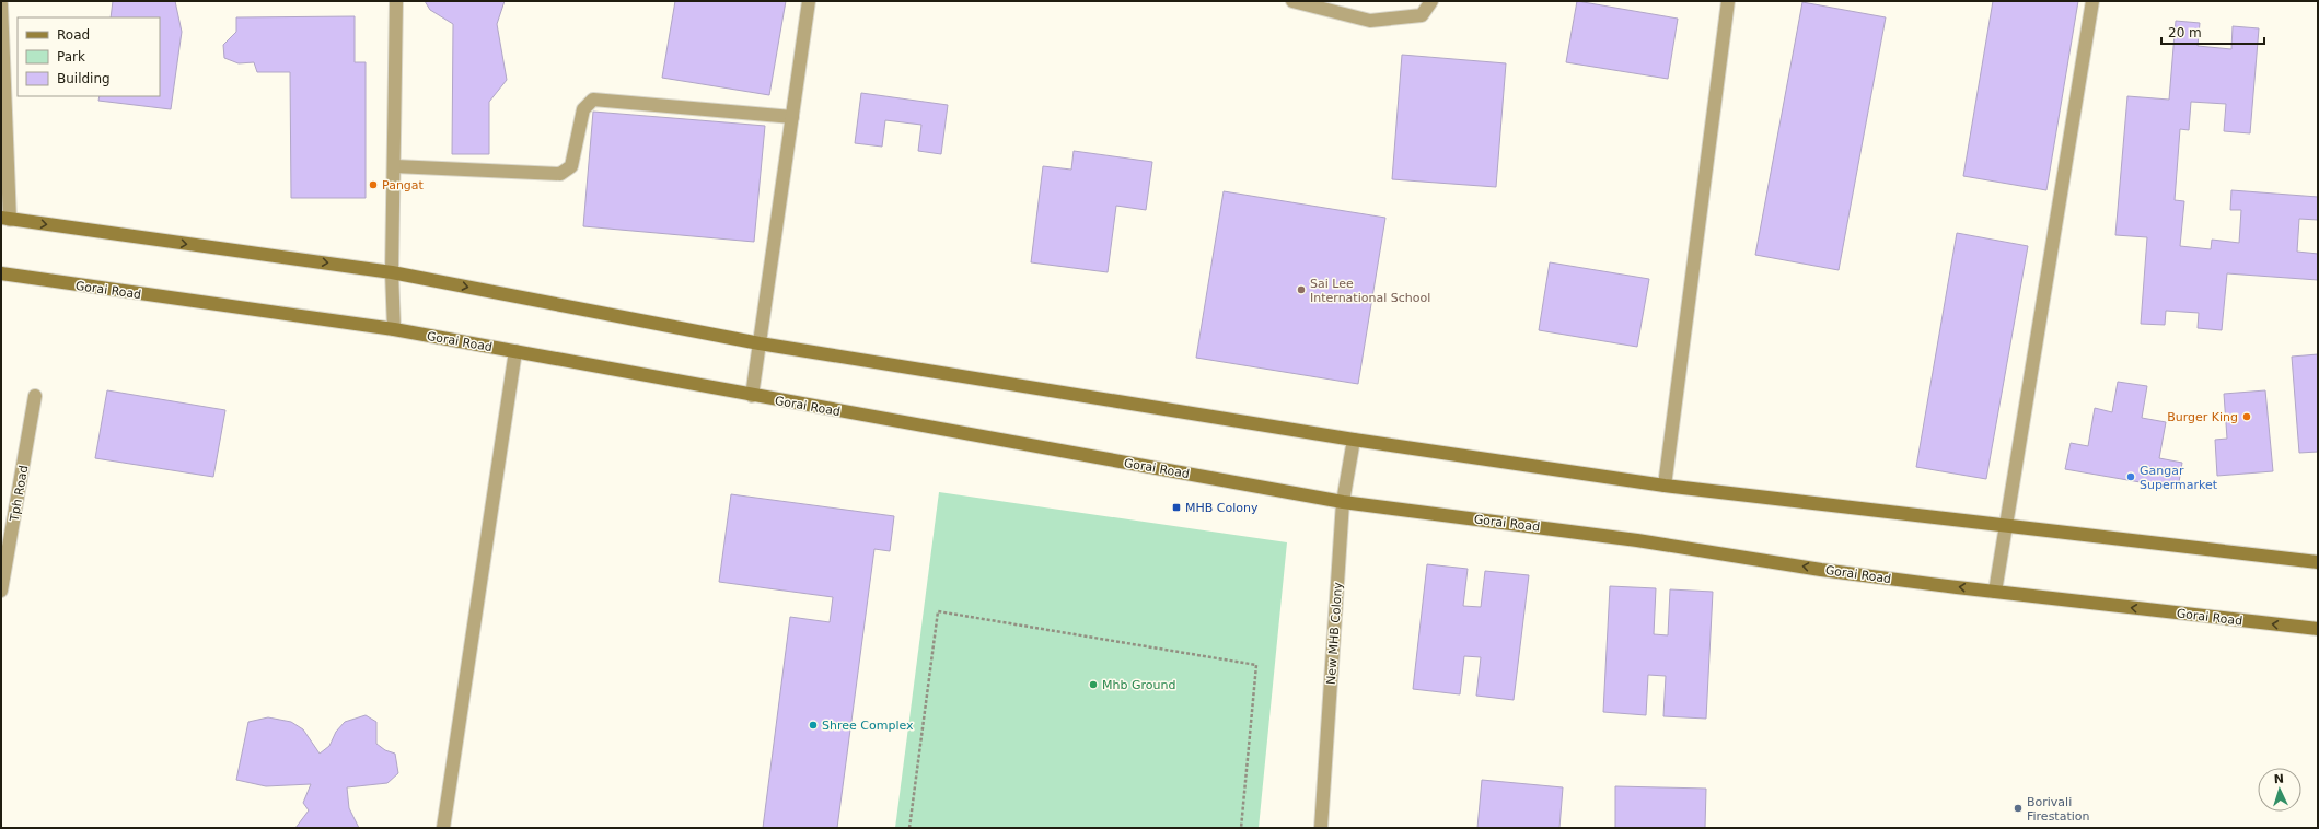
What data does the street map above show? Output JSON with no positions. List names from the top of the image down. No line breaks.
{"streets":{"main road":["Gorai Road"],"street":["Tph Road","New MHB Colony"]},"crossings":[["Gorai Road","New MHB Colony"]],"places":{"other":["Pangat","Sai Lee International School","Burger King","Gangar Supermarket","Mhb Ground","Shree Complex","Borivali Firestation"],"transit":["MHB Colony"]},"legend":["Road","Park","Building"],"scale_bar":"20 m","north":"top"}
